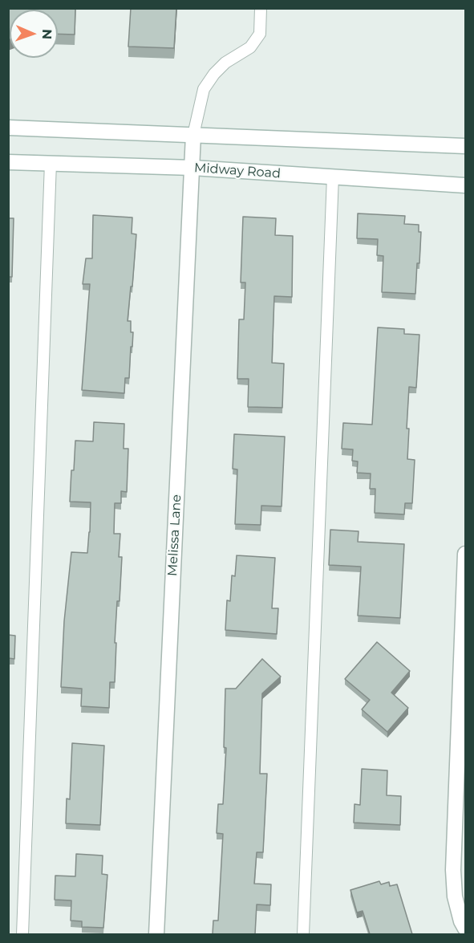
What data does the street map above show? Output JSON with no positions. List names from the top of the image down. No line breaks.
{"streets":{"street":["Midway Road","Melissa Lane"]},"crossings":[["Midway Road","Melissa Lane"]],"north":"right"}
